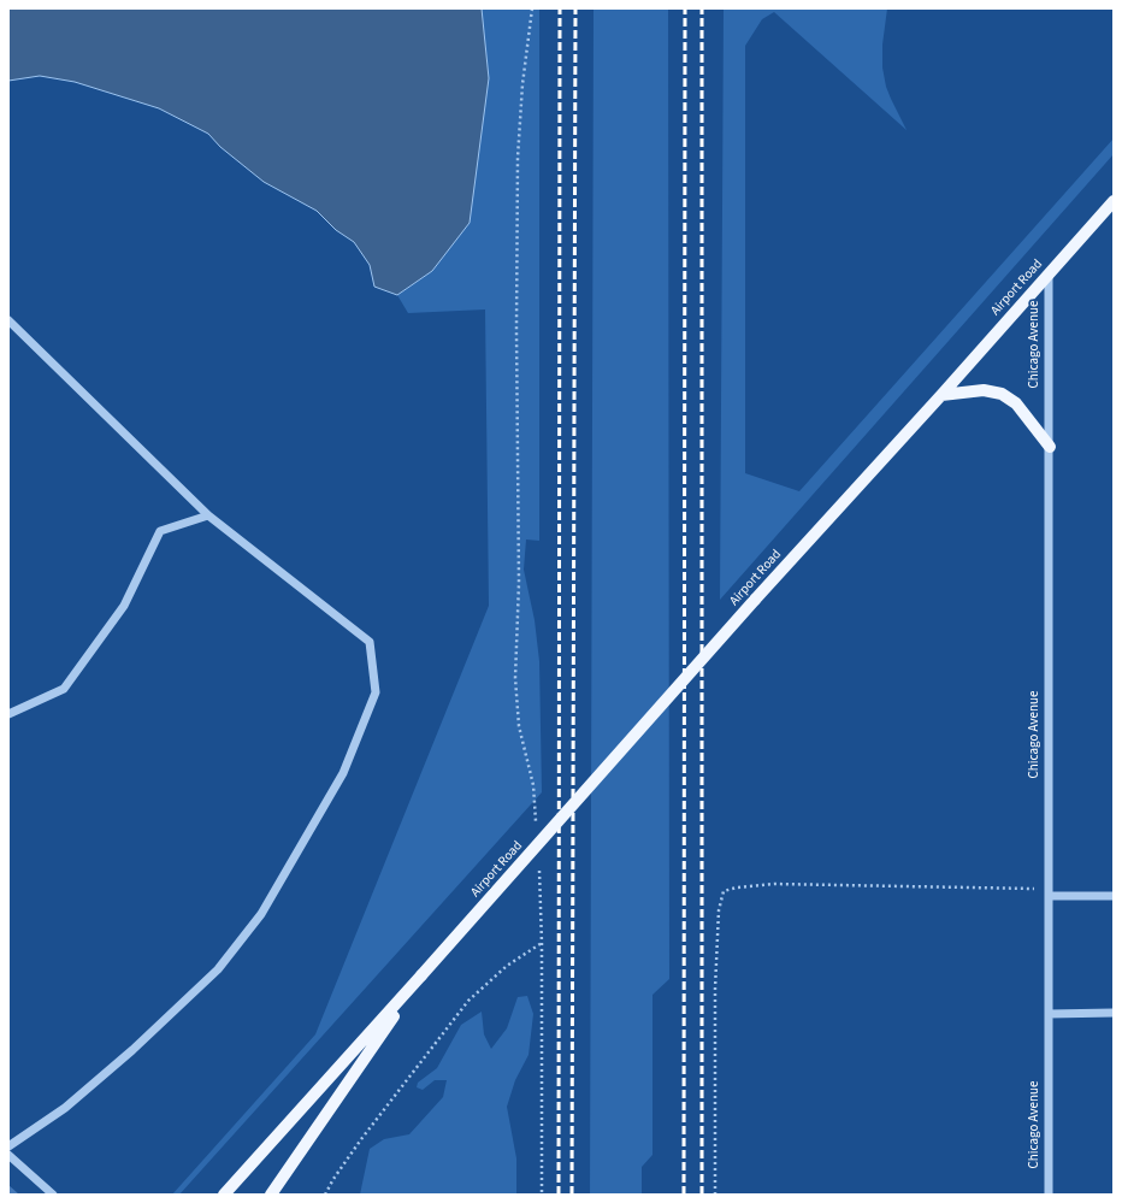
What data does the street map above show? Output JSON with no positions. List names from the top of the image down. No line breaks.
{"streets":{"main road":["Airport Road"],"street":["Chicago Avenue"]},"crossings":[["Airport Road","Chicago Avenue"]]}
